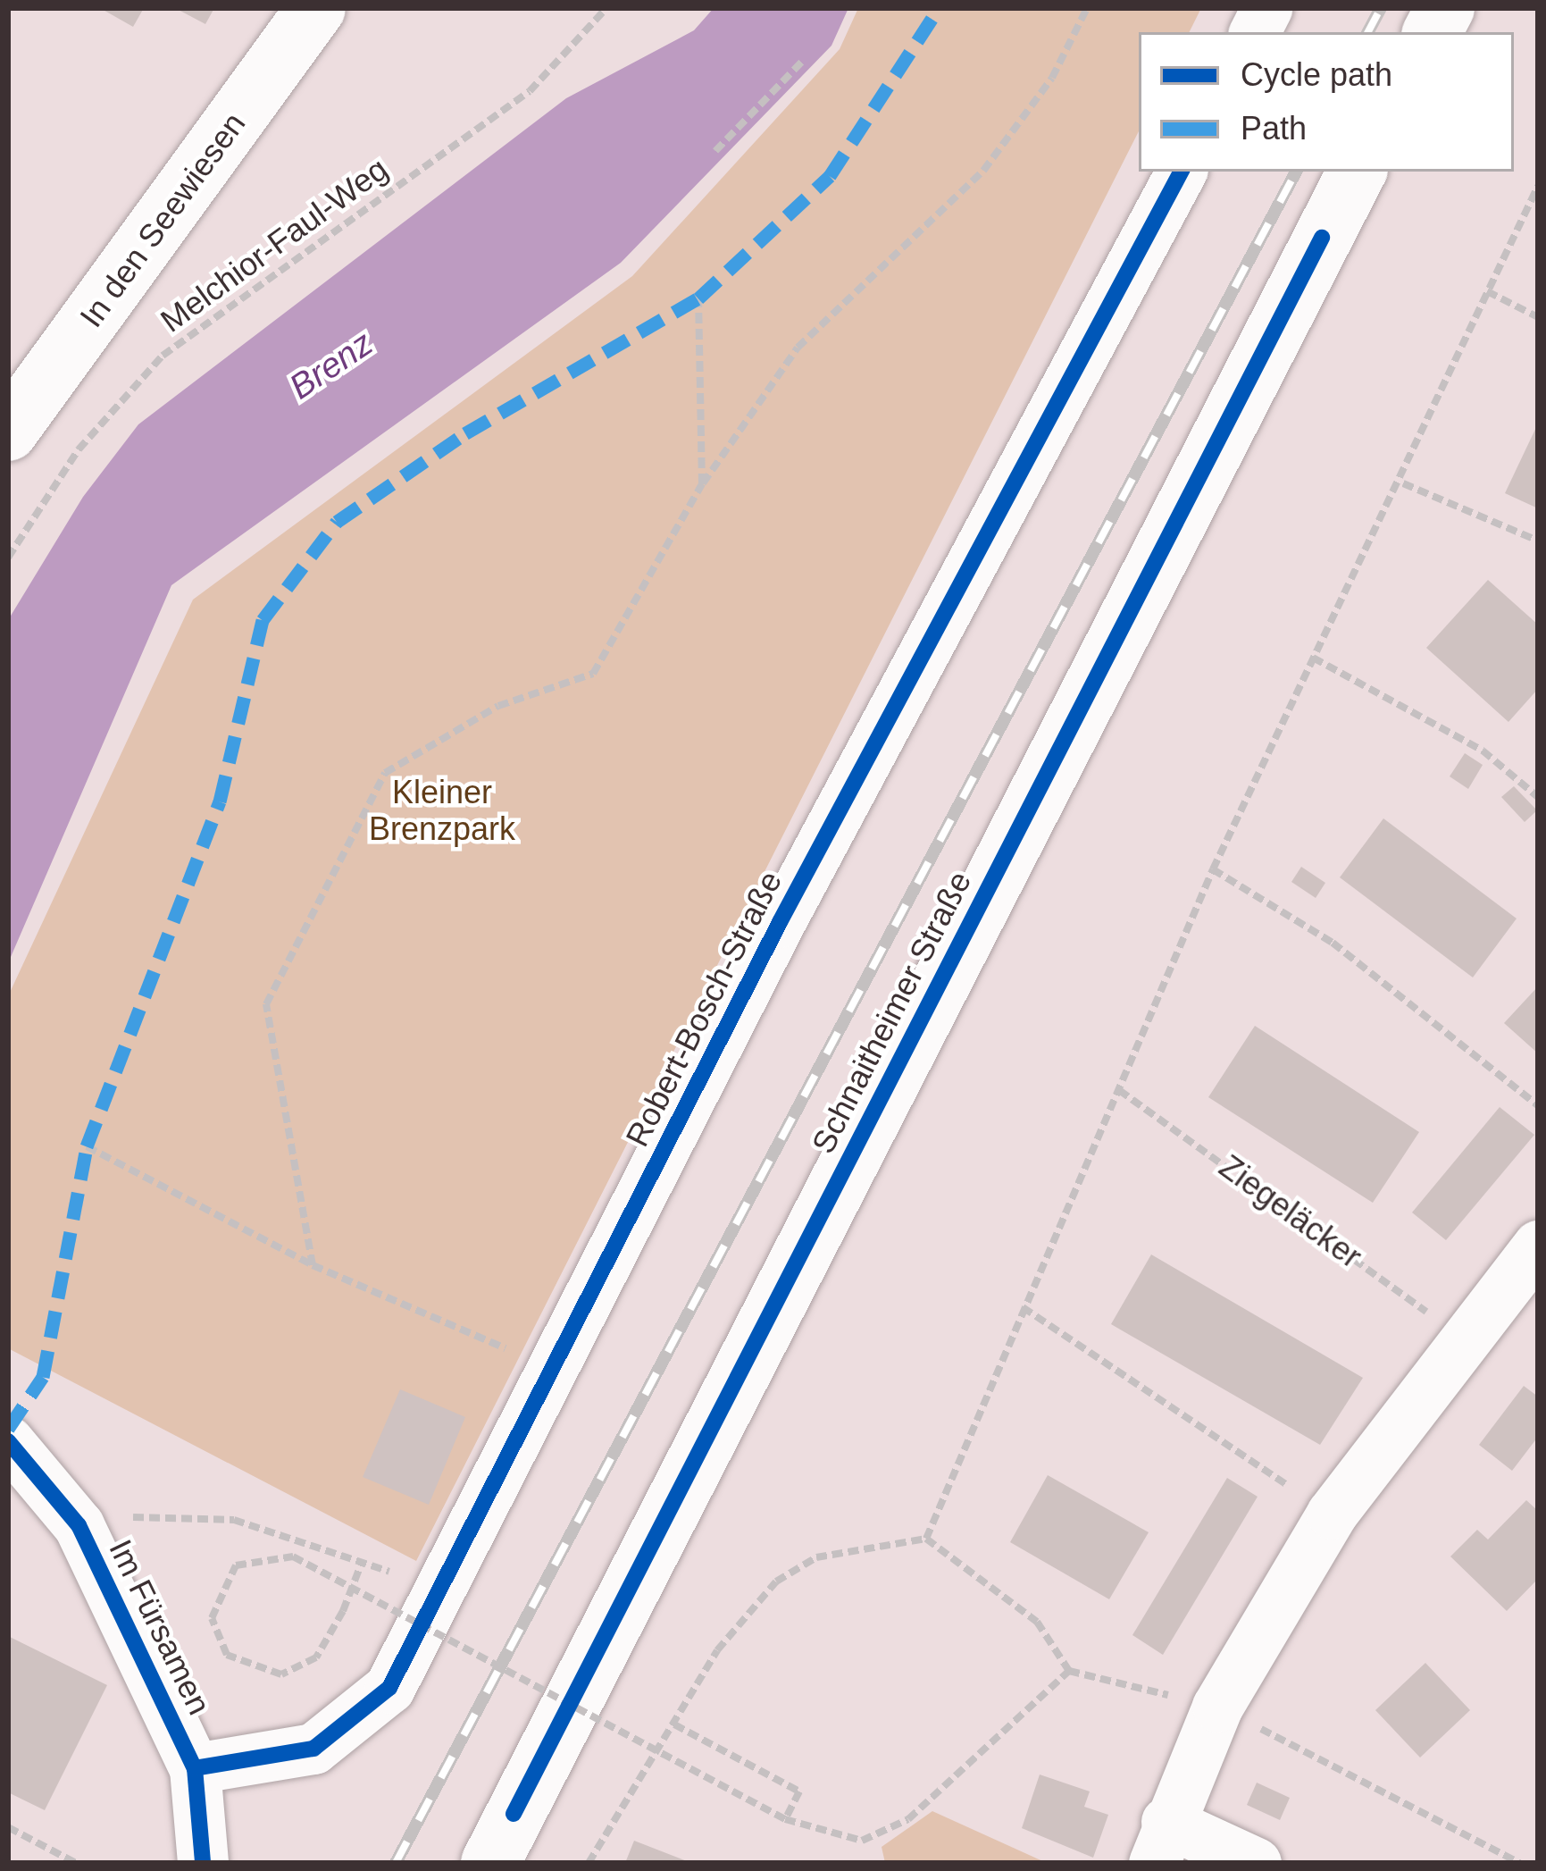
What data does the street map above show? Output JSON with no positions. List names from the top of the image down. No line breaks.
{"streets":{"street":["In den Seewiesen","Robert-Bosch-Straße","Schnaitheimer Straße","Im Fürsamen"],"path":["Melchior-Faul-Weg","Ziegeläcker"]},"crossings":[["Robert-Bosch-Straße","Im Fürsamen"]],"water":["Brenz"],"parks":["Kleiner Brenzpark"],"legend":["Cycle path","Path"]}
